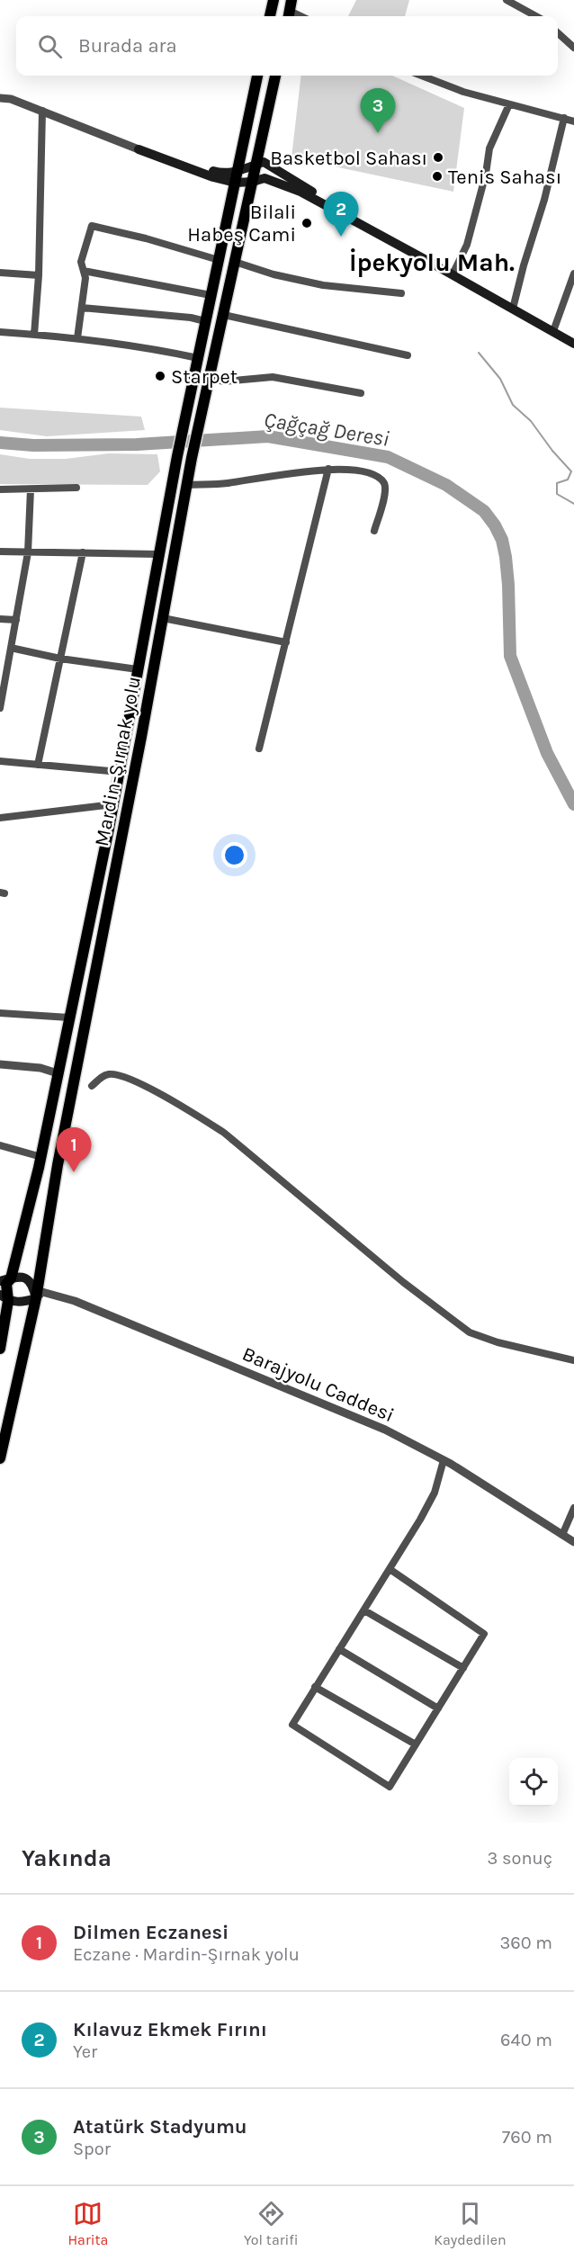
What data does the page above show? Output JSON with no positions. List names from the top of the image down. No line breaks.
{"streets":{"highway":["Mardin-Şırnak yolu"],"street":["Barajyolu Caddesi"]},"crossings":[["Mardin-Şırnak yolu","Barajyolu Caddesi"]],"districts":["İpekyolu Mah."],"water":["Çağçağ Deresi"],"places":["Basketbol Sahası","Tenis Sahası","Bilali Habeş Cami","Starpet"],"page":{"search":"Burada ara","pins":["3","2","1"],"heading":["Yakında","3 sonuç"],"list":[{"mark":"1","name":"Dilmen Eczanesi","note":"Eczane · Mardin-Şırnak yolu","value":"360 m"},{"mark":"2","name":"Kılavuz Ekmek Fırını","note":"Yer","value":"640 m"},{"mark":"3","name":"Atatürk Stadyumu","note":"Spor","value":"760 m"}],"nav":["Harita","Yol tarifi","Kaydedilen"]}}
